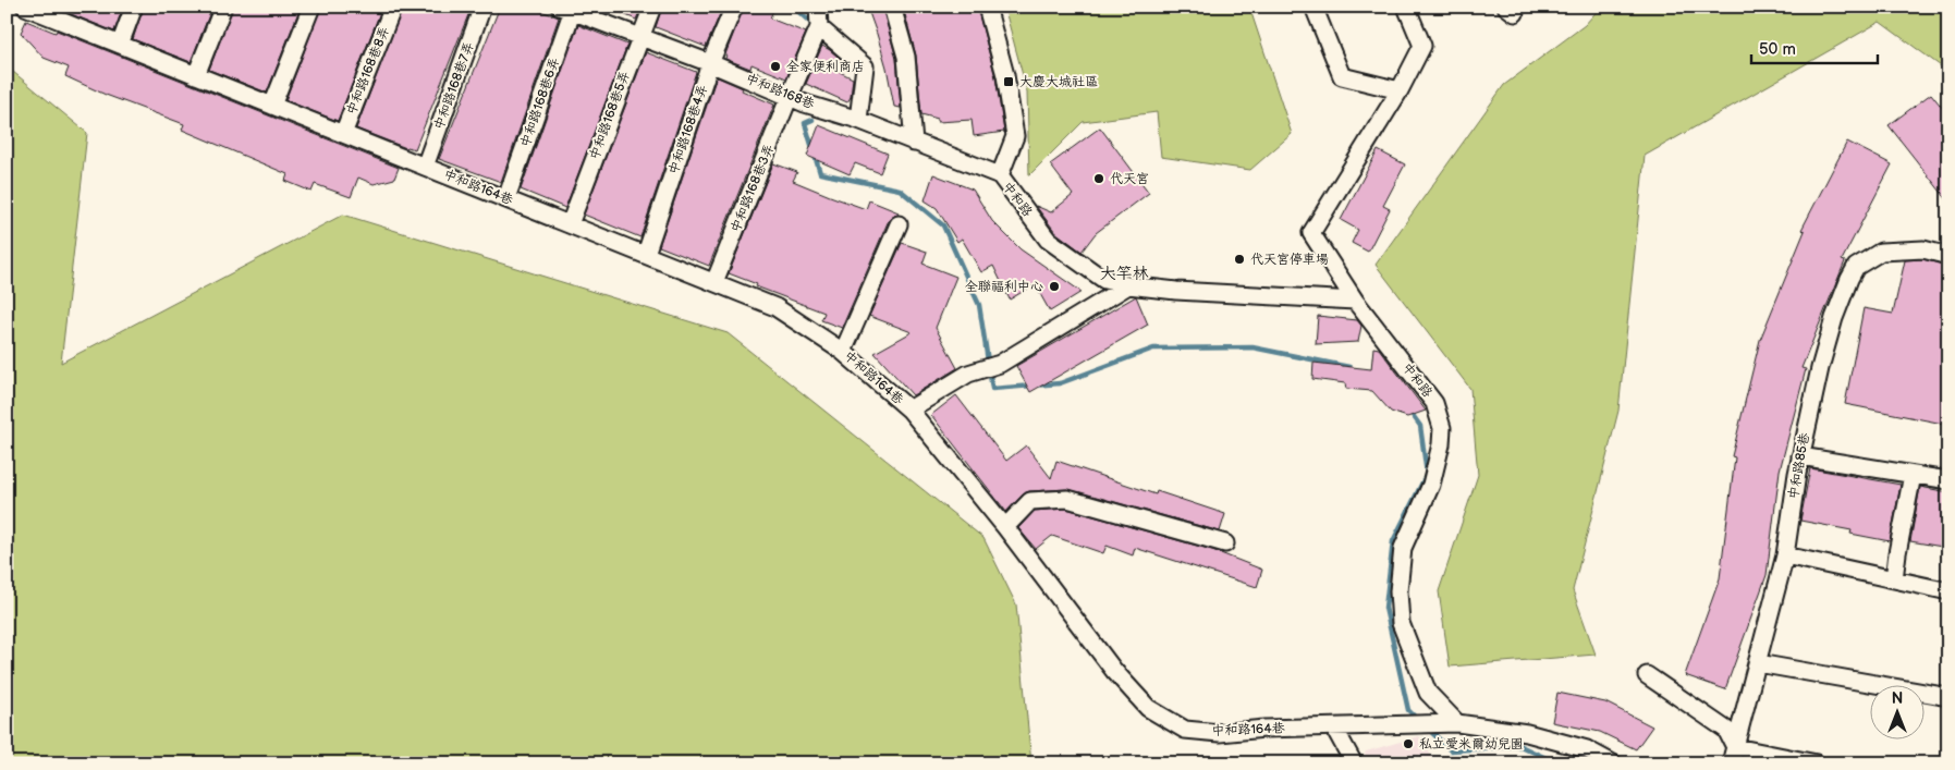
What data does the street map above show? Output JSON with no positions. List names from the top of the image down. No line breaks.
{"streets":{"street":["中和路168巷8弄","中和路168巷7弄","中和路168巷","中和路168巷6弄","中和路168巷5弄","中和路168巷4弄","中和路164巷","中和路168巷3弄","中和路","中和路85巷"]},"crossings":[["中和路168巷8弄","中和路164巷"],["中和路168巷7弄","中和路164巷"],["中和路168巷","中和路168巷6弄"],["中和路168巷","中和路168巷5弄"],["中和路168巷","中和路168巷4弄"],["中和路168巷","中和路168巷3弄"],["中和路168巷","中和路"],["中和路168巷6弄","中和路164巷"],["中和路168巷5弄","中和路164巷"],["中和路168巷4弄","中和路164巷"],["中和路164巷","中和路168巷3弄"],["中和路164巷","中和路"]],"districts":["大竿林"],"places":{"other":["全家便利商店","代天宮","代天宮停車場","全聯福利中心","私立愛米爾幼兒園"],"transit":["大慶大城社區"]},"scale_bar":"50 m","north":"top"}
